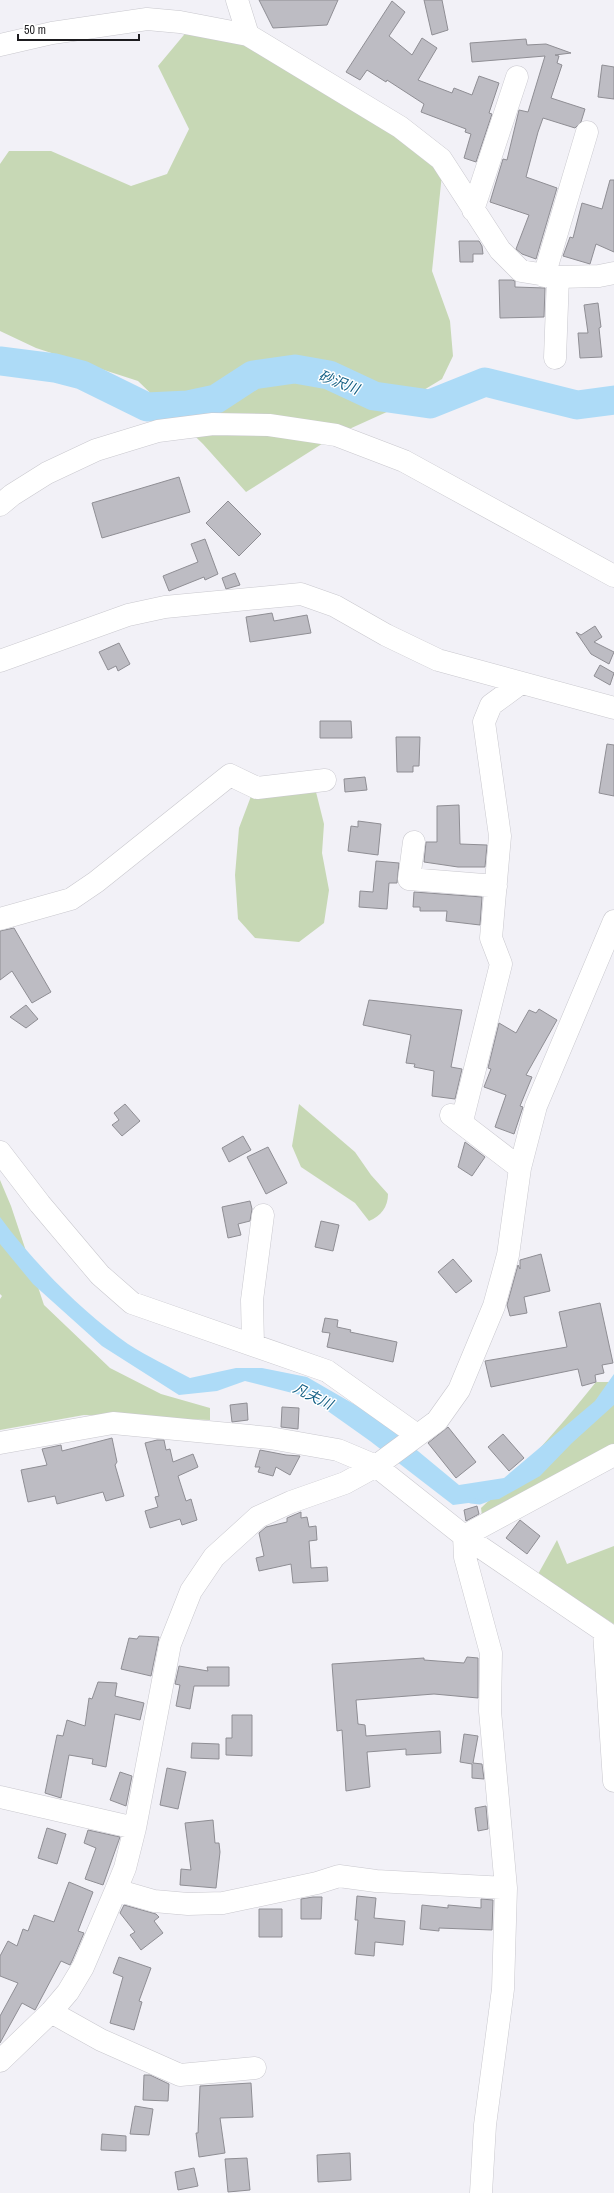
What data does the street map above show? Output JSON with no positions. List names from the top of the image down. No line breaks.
{"water":["砂沢川","凡夫川"],"scale_bar":"50 m"}
